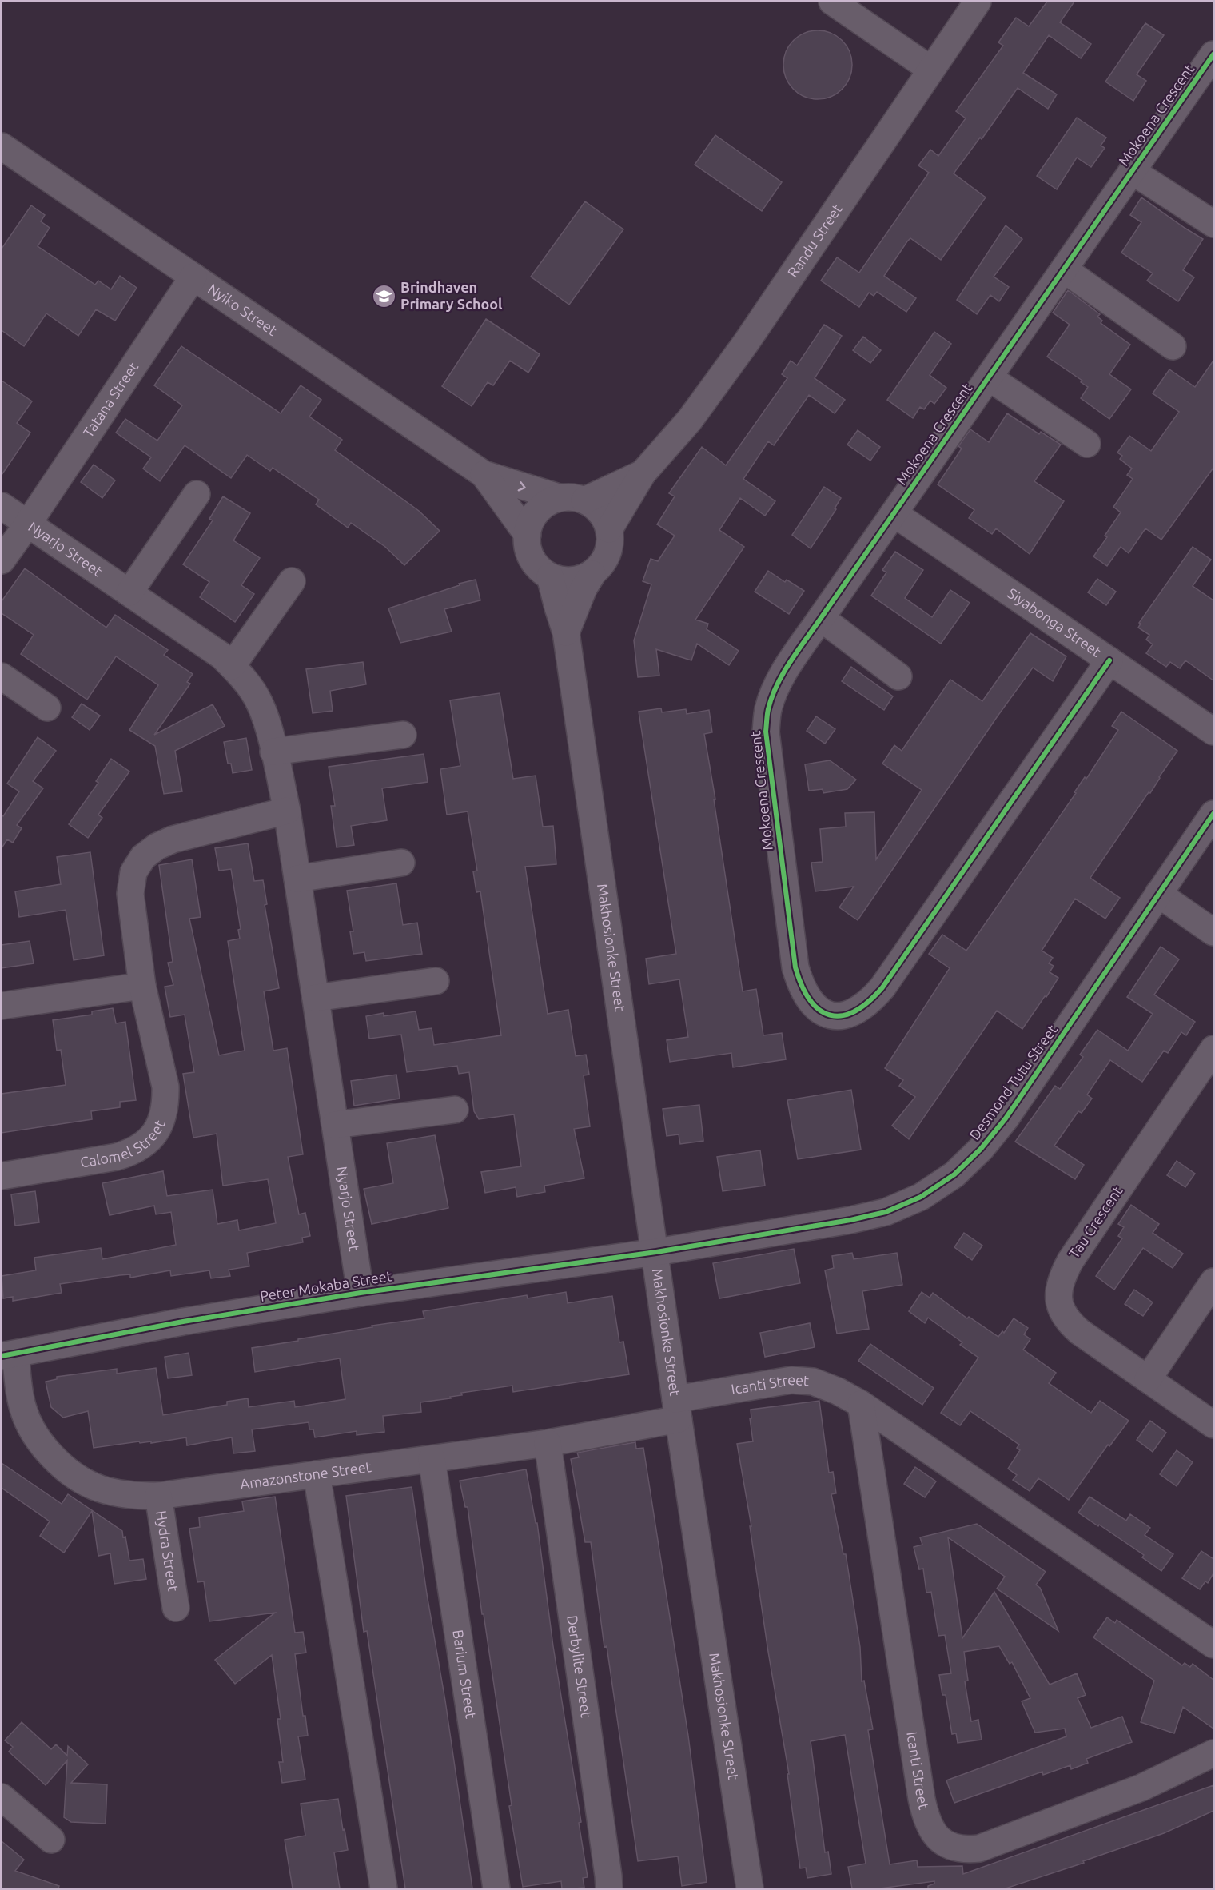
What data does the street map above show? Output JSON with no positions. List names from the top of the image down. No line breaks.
{"streets":{"street":["Mokoena Crescent","Randu Street","Nyiko Street","Tatana Street","Nyarjo Street","Siyabonga Street","Makhosionke Street","Desmond Tutu Street","Calomel Street","Tau Crescent","Peter Mokaba Street","Icanti Street","Amazonstone Street","Hydra Street","Derbylite Street","Barium Street"]},"crossings":[["Mokoena Crescent","Siyabonga Street"],["Randu Street","Nyiko Street"],["Randu Street","Makhosionke Street"],["Nyiko Street","Tatana Street"],["Nyiko Street","Makhosionke Street"],["Tatana Street","Nyarjo Street"],["Nyarjo Street","Calomel Street"],["Nyarjo Street","Peter Mokaba Street"],["Makhosionke Street","Desmond Tutu Street"],["Makhosionke Street","Peter Mokaba Street"],["Makhosionke Street","Icanti Street"],["Makhosionke Street","Amazonstone Street"],["Desmond Tutu Street","Peter Mokaba Street"],["Peter Mokaba Street","Amazonstone Street"],["Icanti Street","Amazonstone Street"],["Amazonstone Street","Hydra Street"],["Amazonstone Street","Derbylite Street"],["Amazonstone Street","Barium Street"]],"places":{"school or university":["Brindhaven Primary School"]}}
